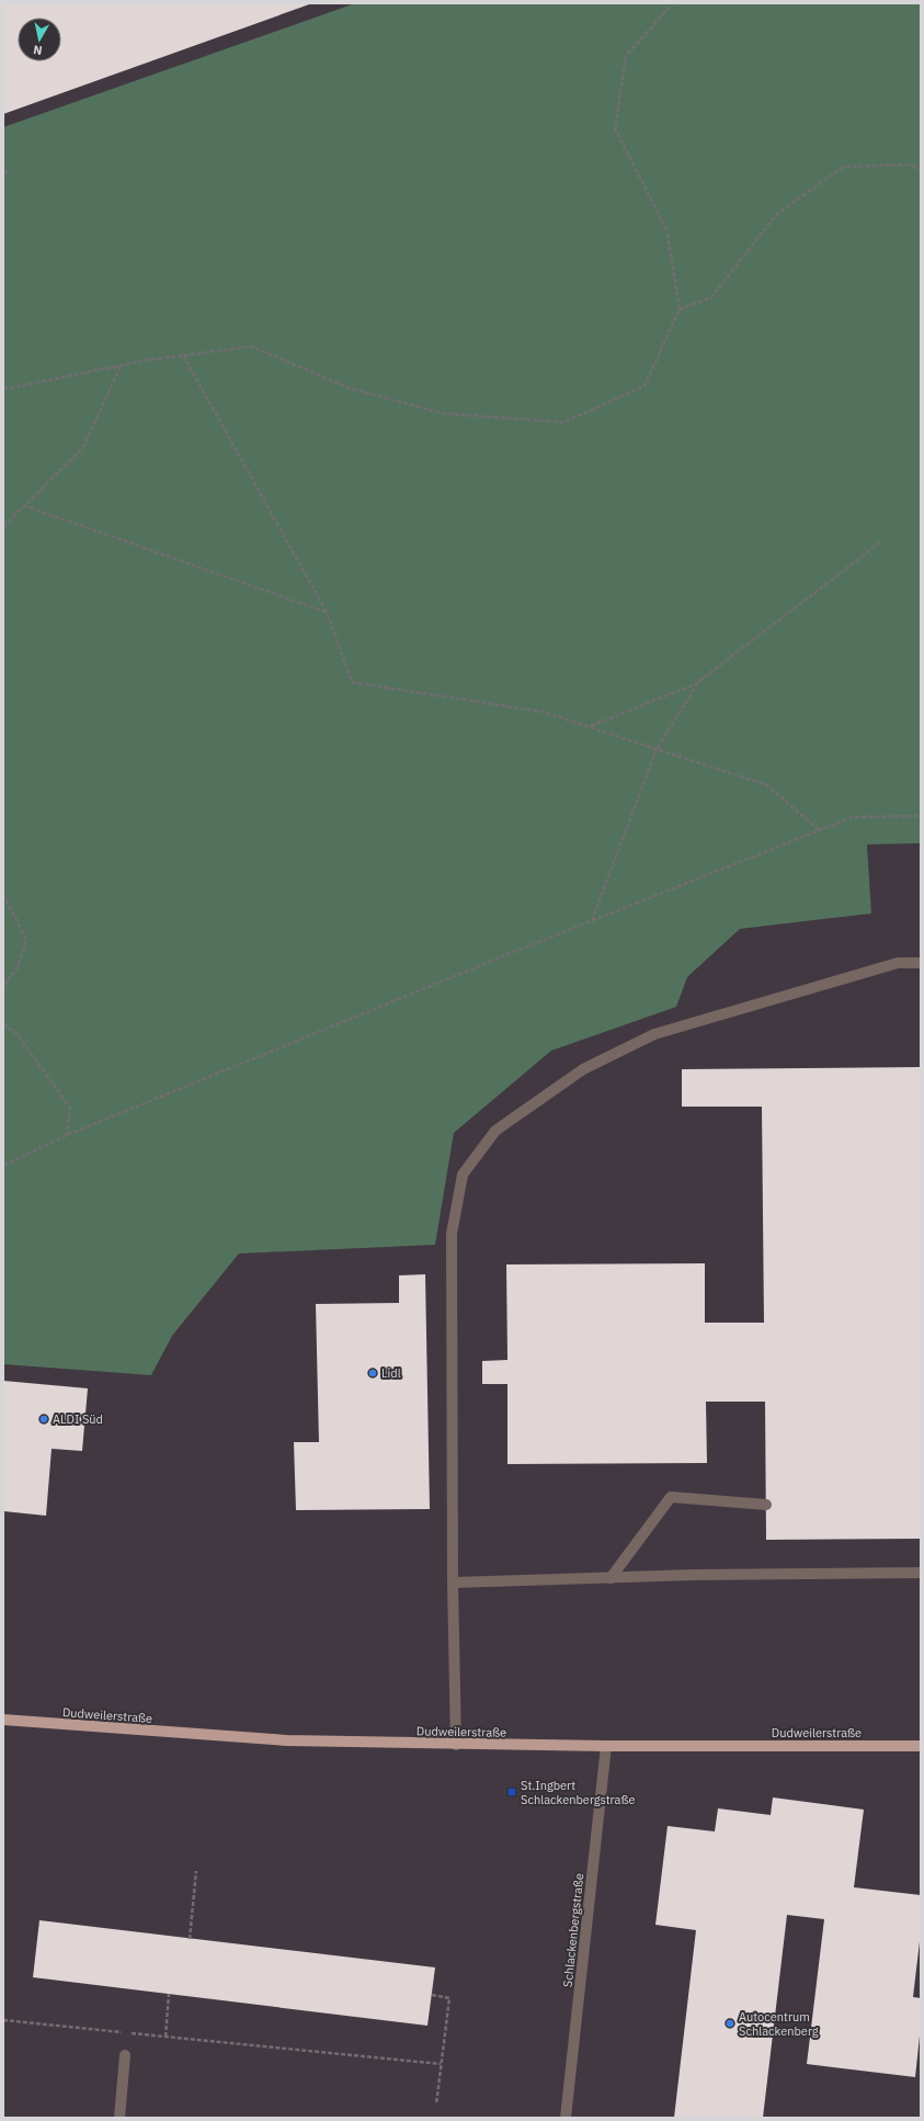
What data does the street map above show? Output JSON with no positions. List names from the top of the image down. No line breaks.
{"streets":{"main road":["Dudweilerstraße"],"street":["Schlackenbergstraße"]},"crossings":[["Dudweilerstraße","Schlackenbergstraße"]],"places":{"other":["Lidl","ALDI Süd","Autocentrum Schlackenberg"],"transit":["St.Ingbert Schlackenbergstraße"]},"north":"bottom"}
